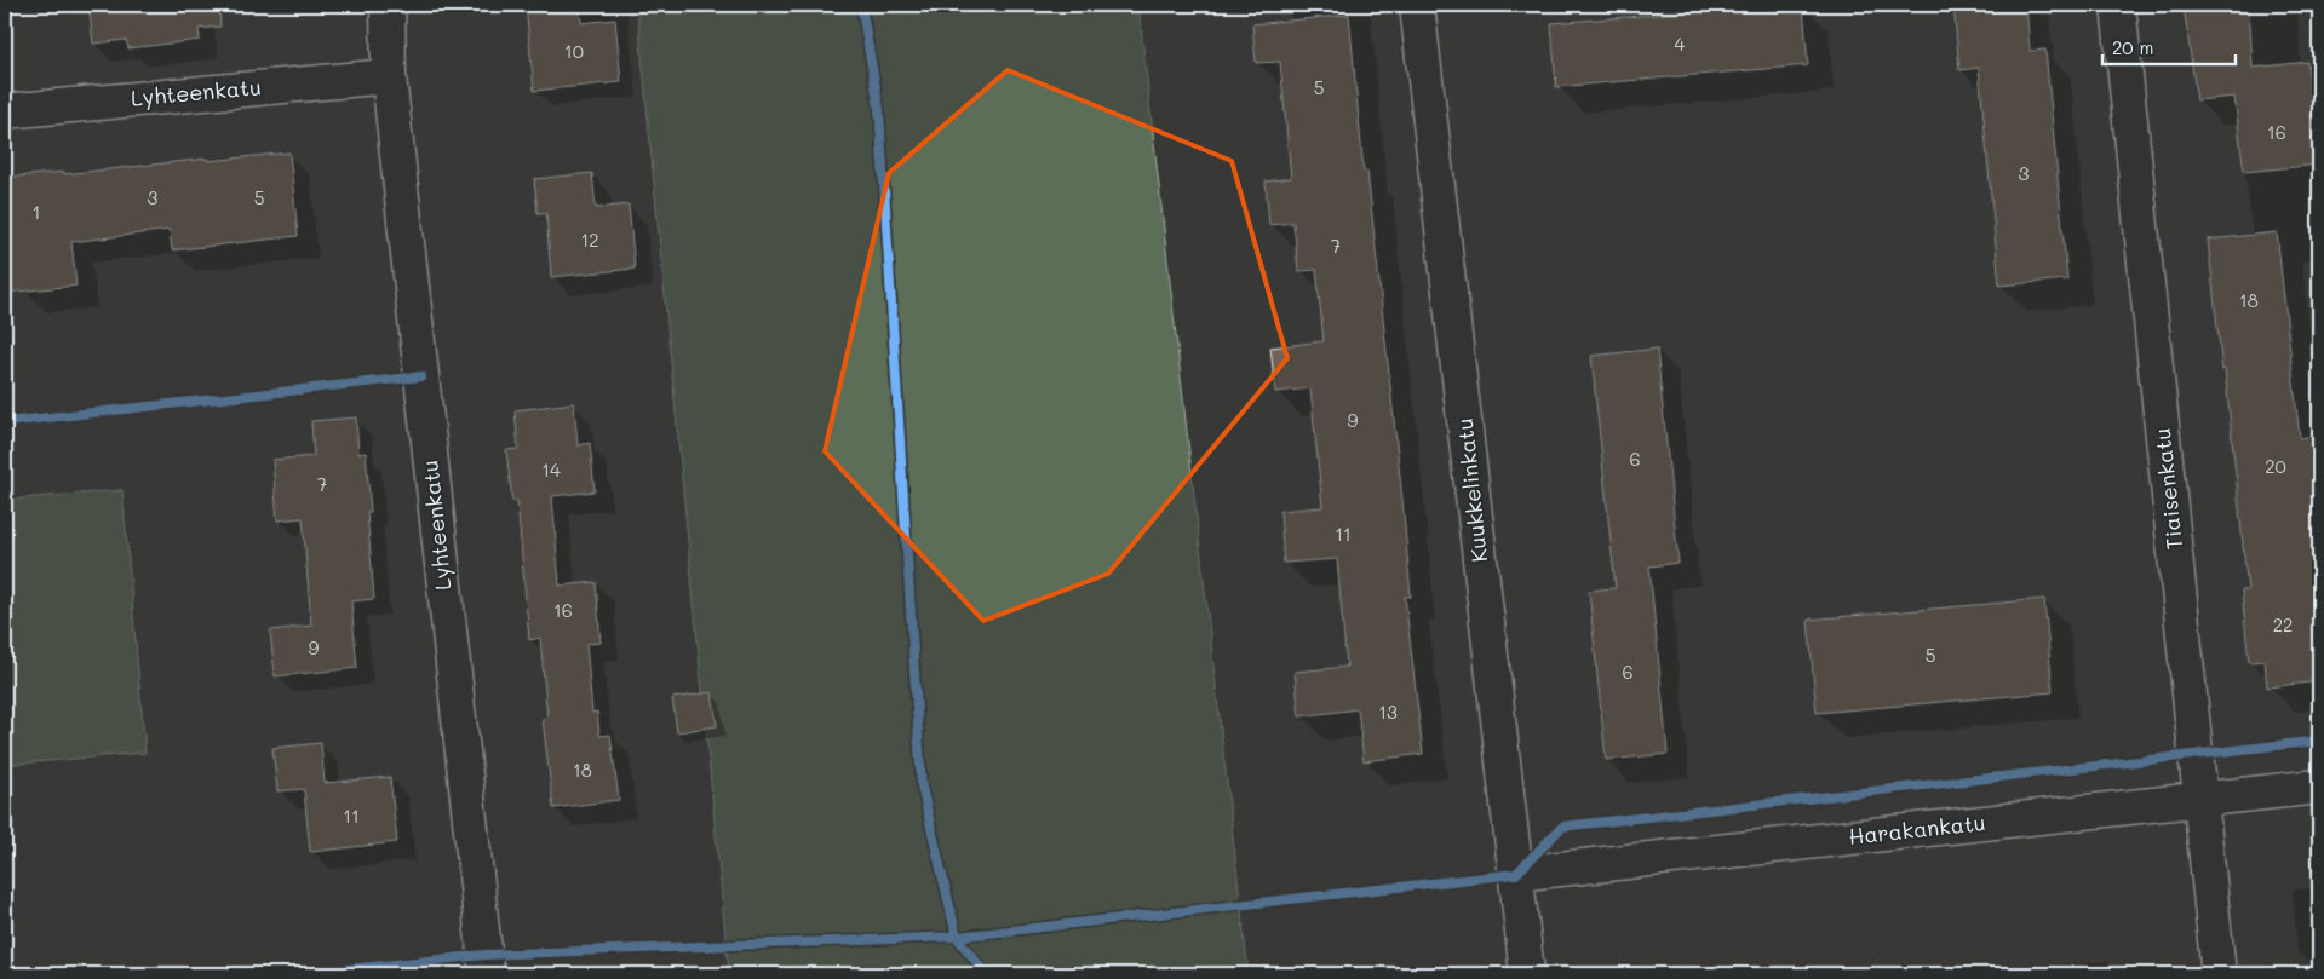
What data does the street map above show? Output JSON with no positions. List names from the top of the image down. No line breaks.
{"streets":{"street":["Lyhteenkatu","Tiaisenkatu","Kuukkelinkatu","Harakankatu"]},"crossings":[["Tiaisenkatu","Harakankatu"],["Kuukkelinkatu","Harakankatu"]],"house_numbers":["4","10","5","16","3","3","5","1","12","7","18","9","6","20","14","7","11","16","22","9","5","6","13","18","11"],"scale_bar":"20 m"}
